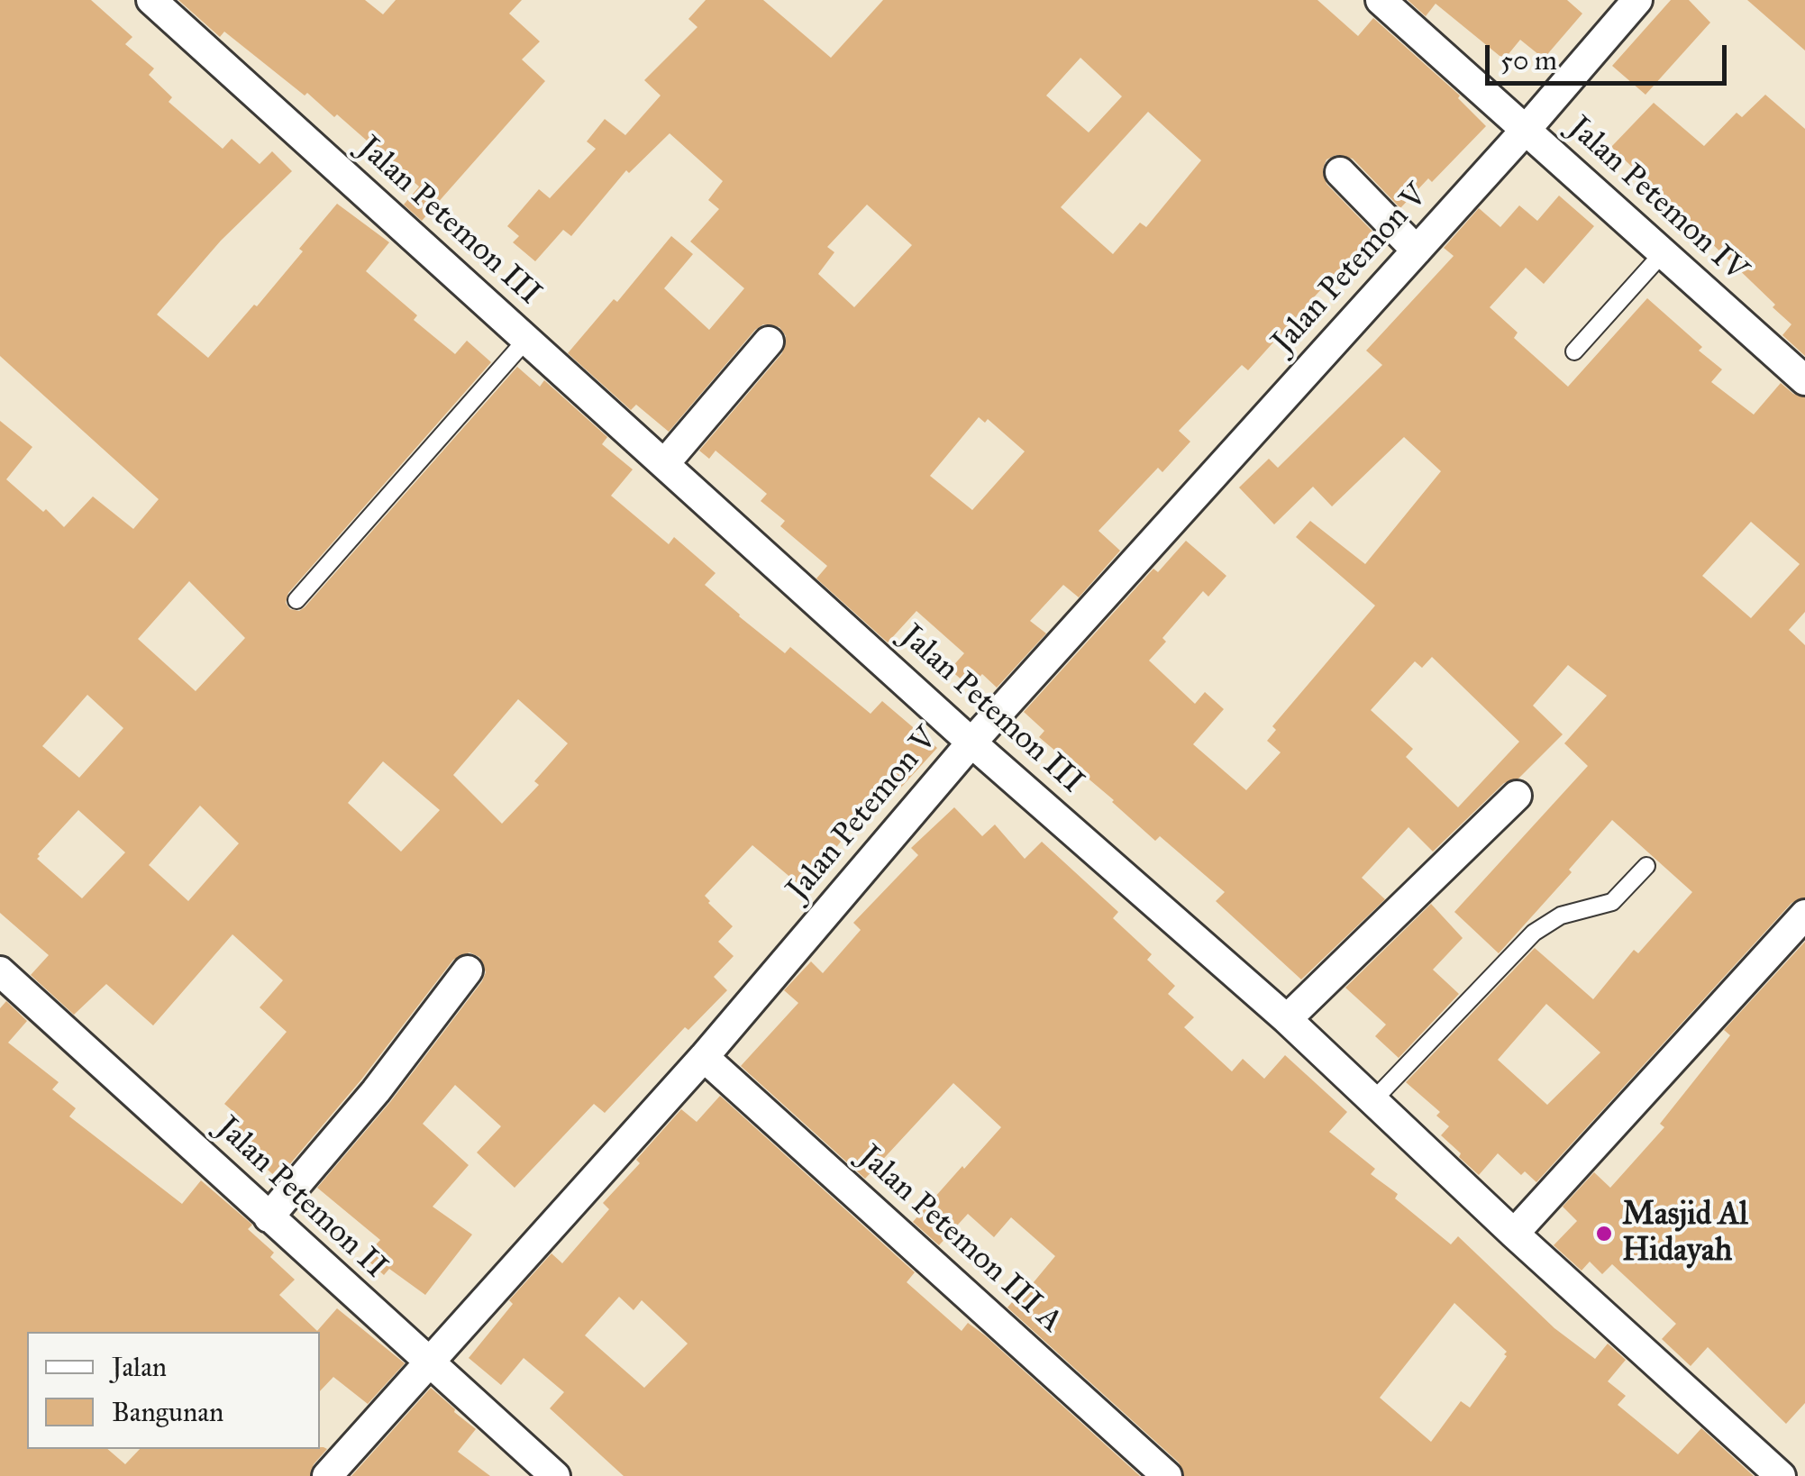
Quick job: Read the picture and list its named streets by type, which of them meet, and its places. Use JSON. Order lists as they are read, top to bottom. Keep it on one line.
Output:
{"streets":{"street":["Jalan Petemon IV","Jalan Petemon III","Jalan Petemon V","Jalan Petemon II","Jalan Petemon III A"]},"crossings":[["Jalan Petemon IV","Jalan Petemon V"],["Jalan Petemon III","Jalan Petemon V"],["Jalan Petemon V","Jalan Petemon II"],["Jalan Petemon V","Jalan Petemon III A"]],"places":["Masjid Al Hidayah"],"legend":["Jalan","Bangunan"],"scale_bar":"50 m"}
